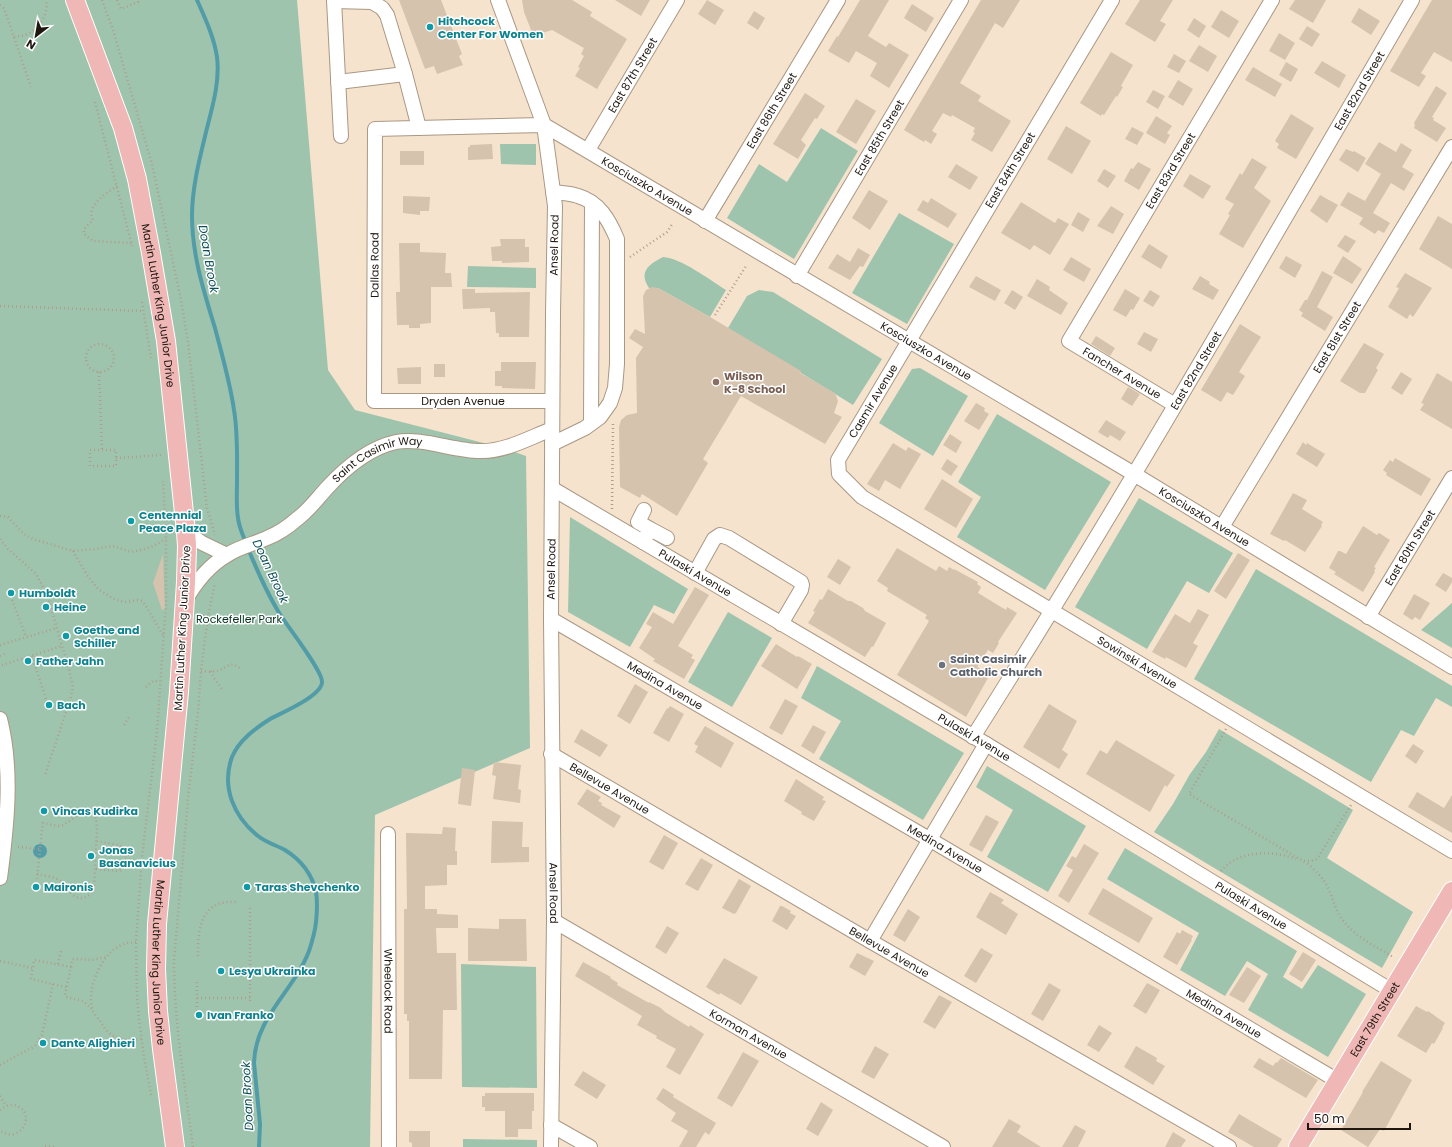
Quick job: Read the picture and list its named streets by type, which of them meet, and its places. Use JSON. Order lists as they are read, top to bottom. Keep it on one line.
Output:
{"streets":{"main road":["Martin Luther King Junior Drive","East 79th Street"],"street":["East 87th Street","East 82nd Street","East 86th Street","East 85th Street","East 84th Street","East 83rd Street","Kosciuszko Avenue","Ansel Road","Dallas Road","East 81st Street","Fancher Avenue","Dryden Avenue","Casmir Avenue","Saint Casimir Way","East 80th Street","Pulaski Avenue","Sowinski Avenue","Medina Avenue","Bellevue Avenue","Wheelock Road","Korman Avenue"]},"crossings":[["East 87th Street","Kosciuszko Avenue"],["East 82nd Street","Kosciuszko Avenue"],["East 82nd Street","Fancher Avenue"],["East 82nd Street","Pulaski Avenue"],["East 82nd Street","Sowinski Avenue"],["East 86th Street","Kosciuszko Avenue"],["East 85th Street","Kosciuszko Avenue"],["East 84th Street","Kosciuszko Avenue"],["East 84th Street","Casmir Avenue"],["East 83rd Street","Fancher Avenue"],["Kosciuszko Avenue","Ansel Road"],["Kosciuszko Avenue","East 81st Street"],["Kosciuszko Avenue","Casmir Avenue"],["Kosciuszko Avenue","East 80th Street"],["Ansel Road","Dryden Avenue"],["Ansel Road","Saint Casimir Way"],["Ansel Road","Pulaski Avenue"],["Ansel Road","Medina Avenue"],["Ansel Road","Bellevue Avenue"],["Ansel Road","Korman Avenue"],["Dallas Road","Dryden Avenue"],["Martin Luther King Junior Drive","Saint Casimir Way"],["Casmir Avenue","Sowinski Avenue"],["Pulaski Avenue","East 79th Street"],["Medina Avenue","East 79th Street"]],"water":["Doan Brook"],"parks":["Rockefeller Park"],"places":["Hitchcock Center For Women","Wilson K-8 School","Centennial Peace Plaza","Humboldt","Heine","Goethe and Schiller","Father Jahn","Saint Casimir Catholic Church","Bach","Vincas Kudirka","Jonas Basanavicius","Maironis","Taras Shevchenko","Lesya Ukrainka","Ivan Franko","Dante Alighieri"],"scale_bar":"50 m","north":"bottom left"}
